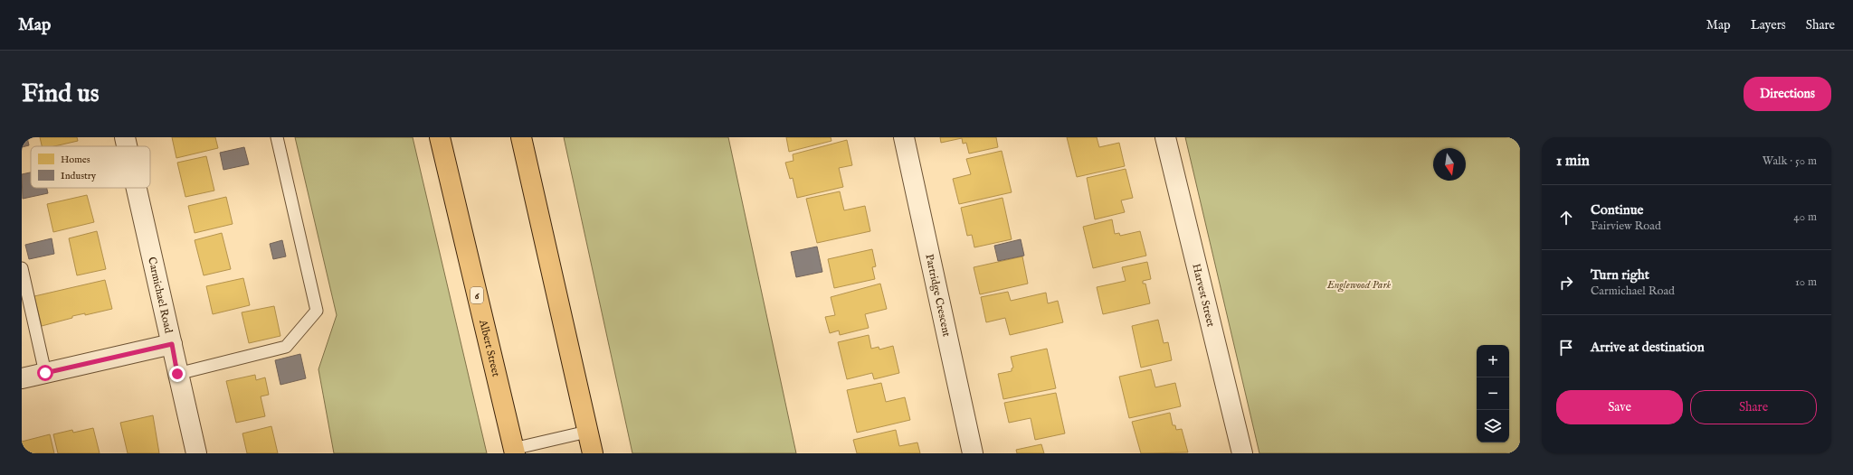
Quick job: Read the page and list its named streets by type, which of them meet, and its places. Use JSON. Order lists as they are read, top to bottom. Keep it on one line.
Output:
{"streets":{"highway":["6","Albert Street"],"street":["Carmichael Road","Partridge Crescent","Harvest Street"]},"parks":["Englewood Park"],"legend":["Homes","Industry"],"north":"bottom","page":{"header":"Map","nav":["Map","Layers","Share"],"buttons":["Directions",["Save","Share"]],"title":"Find us","heading":["1 min","Walk · 50 m"],"list":[["Continue","Fairview Road","40 m"],["Turn right","Carmichael Road","10 m"],"Arrive at destination"],"map_buttons":["+","−"]}}
